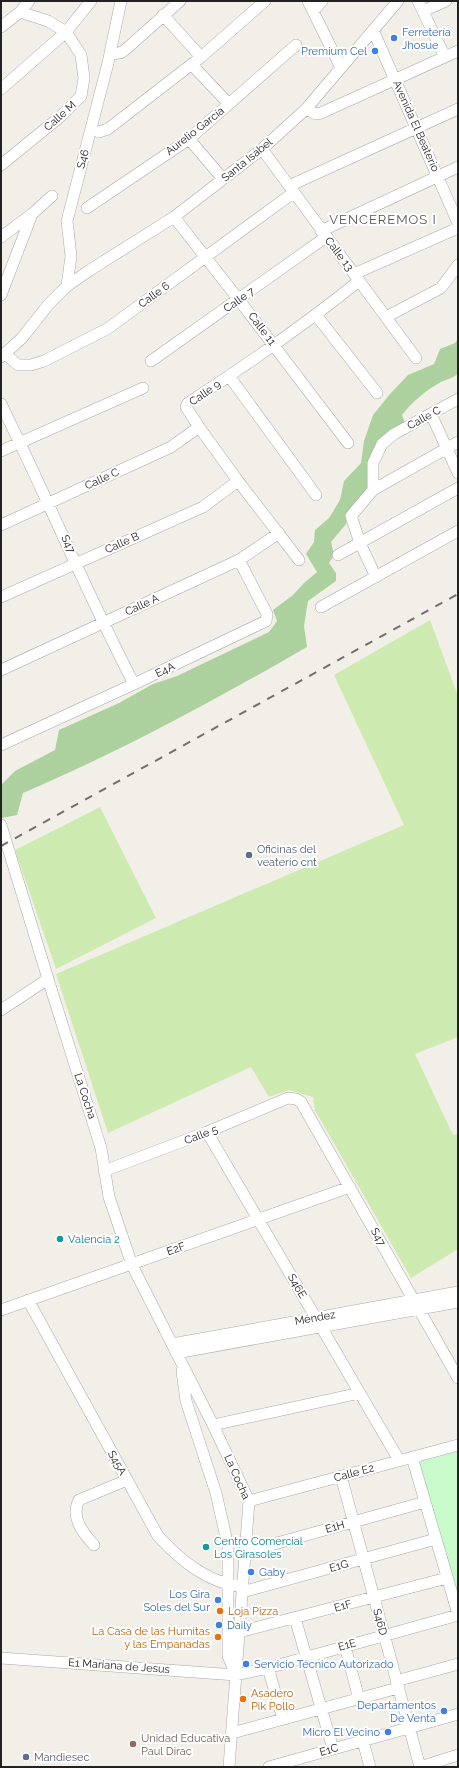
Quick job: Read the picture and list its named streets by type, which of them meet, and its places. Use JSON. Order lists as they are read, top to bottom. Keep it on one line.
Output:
{"streets":{"street":["Calle M","Avenida El Beaterio","Aurelio García","S46","Santa Isabel","Calle 13","Calle 6","Calle 7","Calle 11","Calle 9","Calle C","Calle B","S47","Calle A","E4A","La Cocha","Calle 5","E2F","S46E","Méndez","S45A","Calle E2","E1H","E1G","E1F","S46D","E1E","E1 Mariana de Jesus","E1C"]},"crossings":[["Avenida El Beaterio","Santa Isabel"],["Avenida El Beaterio","Calle 6"],["Avenida El Beaterio","Calle 7"],["S46","Santa Isabel"],["Santa Isabel","Calle 13"],["Santa Isabel","Calle 6"],["Santa Isabel","Calle 11"],["Calle 13","Calle 6"],["Calle 13","Calle 7"],["Calle 13","Calle 9"],["Calle 6","Calle 11"],["Calle 7","Calle 11"],["Calle 11","Calle 9"],["Calle 9","Calle C"],["Calle 9","Calle B"],["Calle 9","Calle A"],["Calle C","S47"],["Calle B","S47"],["S47","Calle A"],["S47","E4A"],["S47","Calle 5"],["S47","E2F"],["S47","Méndez"],["Calle A","E4A"],["La Cocha","Calle 5"],["La Cocha","E2F"],["La Cocha","Méndez"],["La Cocha","S45A"],["La Cocha","Calle E2"],["La Cocha","E1H"],["La Cocha","E1G"],["La Cocha","E1F"],["La Cocha","E1E"],["La Cocha","E1 Mariana de Jesus"],["Calle 5","S46E"],["E2F","S46E"],["E2F","S45A"],["S46E","Méndez"],["S46E","Calle E2"],["S45A","E1G"],["Calle E2","S46D"],["E1H","S46D"],["E1G","S46D"],["E1F","S46D"],["S46D","E1E"],["S46D","E1C"],["E1E","E1 Mariana de Jesus"]],"districts":["VENCEREMOS I"],"places":["Ferretería Jhosue","Premium Cel","Oficinas del veaterio cnt","Valencia 2","Centro Comercial Los Girasoles","Gaby","Los Gira Soles del Sur","Loja Pizza","Daily","La Casa de las Humitas y las Empanadas","Servicio Técnico Autorizado","Asadero Pik Pollo","Departamentos De Venta","Micro El Vecino","Unidad Educativa Paul Dirac","Mandiesec"]}
